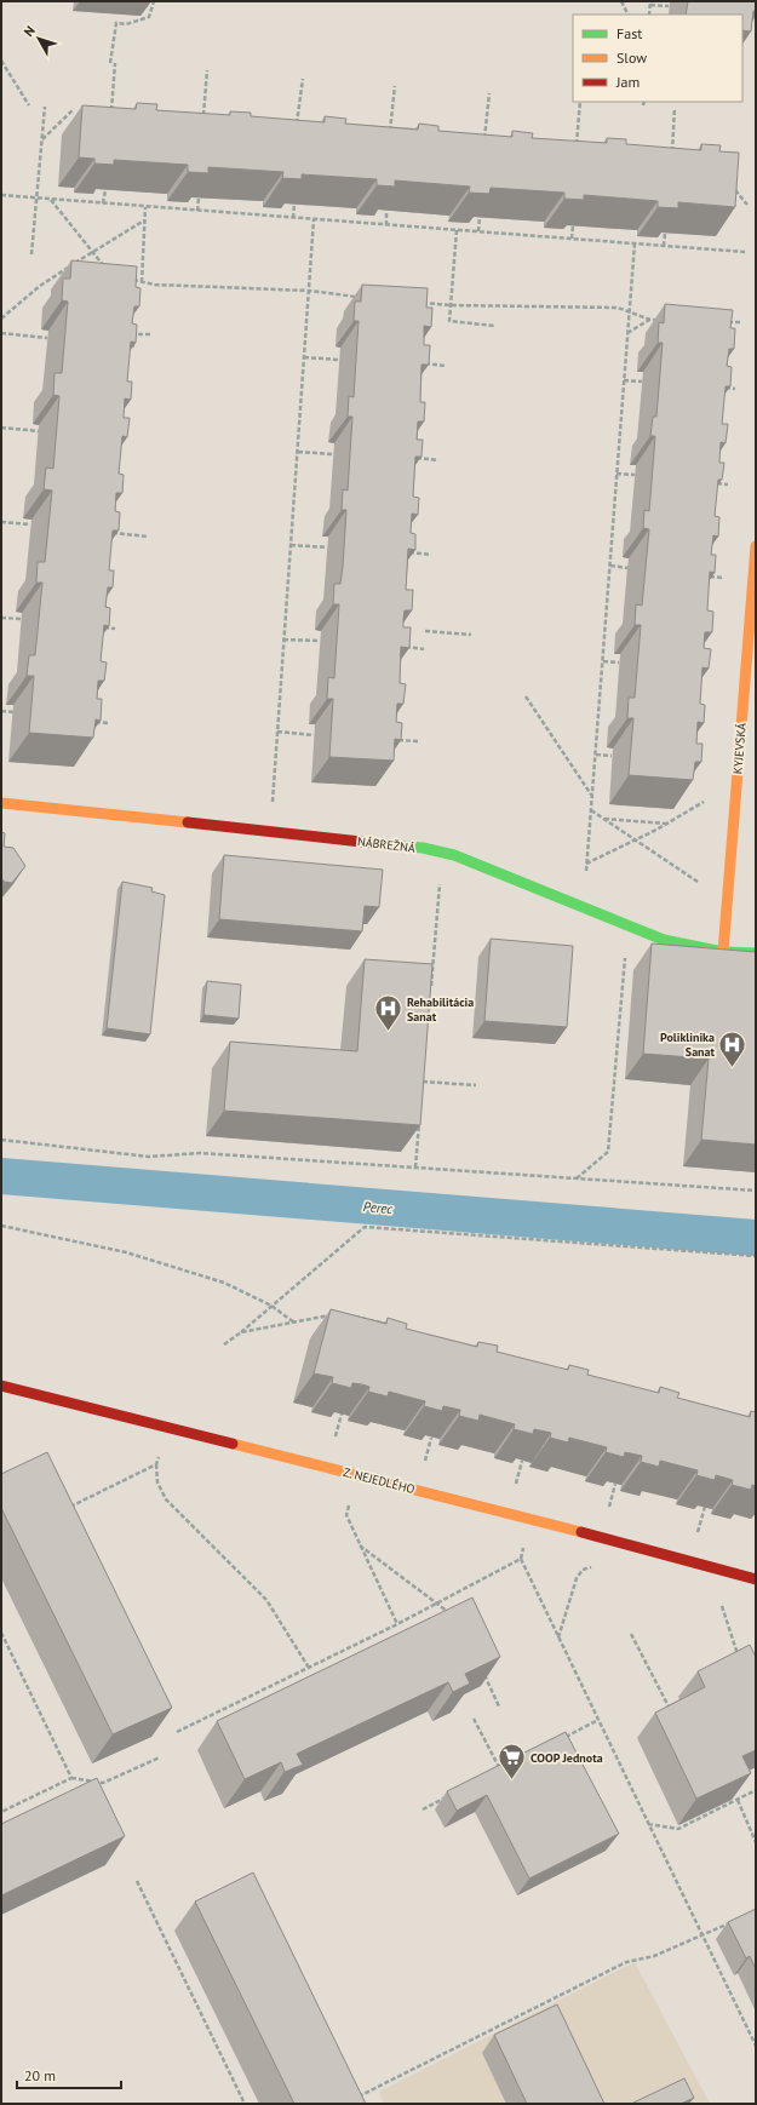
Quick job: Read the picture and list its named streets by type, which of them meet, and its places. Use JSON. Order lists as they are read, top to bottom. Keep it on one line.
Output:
{"streets":{"street":["KYJEVSKÁ","NÁBREŽNÁ","Z. NEJEDLÉHO"]},"crossings":[["KYJEVSKÁ","NÁBREŽNÁ"]],"water":["Perec"],"places":{"hospital":["Rehabilitácia Sanat","Poliklinika Sanat"],"supermarket":["COOP Jednota"]},"legend":["Fast","Slow","Jam"],"scale_bar":"20 m","north":"top left"}
